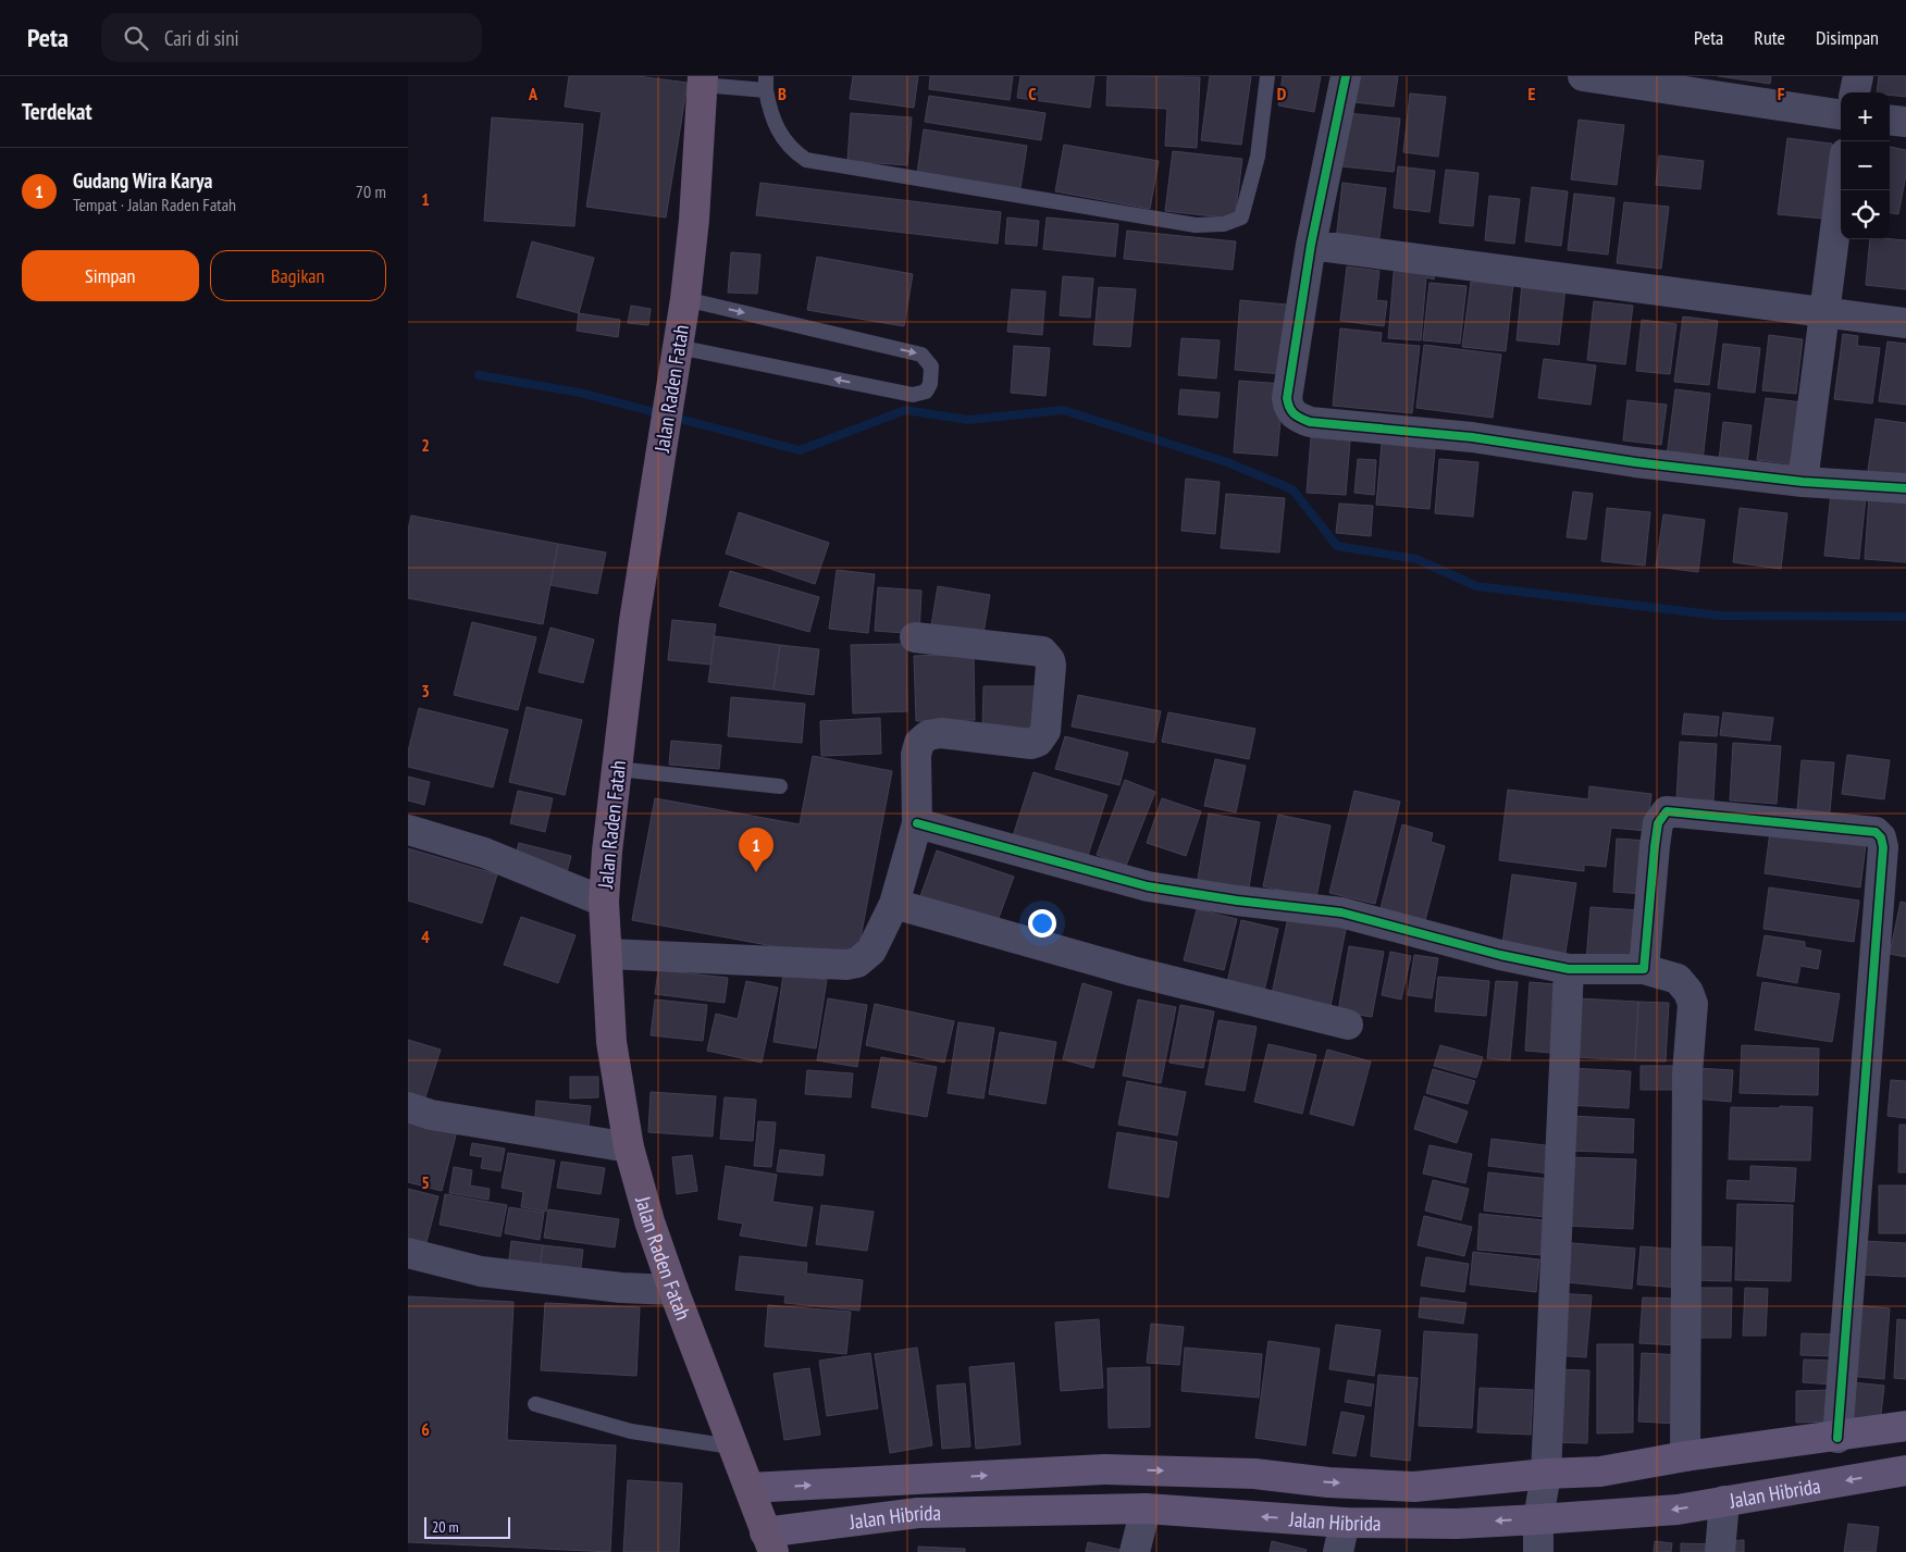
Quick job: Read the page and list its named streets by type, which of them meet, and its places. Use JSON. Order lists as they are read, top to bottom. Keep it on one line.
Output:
{"streets":{"highway":["Jalan Raden Fatah"],"main road":["Jalan Hibrida"]},"crossings":[["Jalan Raden Fatah","Jalan Hibrida"]],"scale_bar":"20 m","page":{"header":"Peta","search":"Cari di sini","nav":["Peta","Rute","Disimpan"],"heading":"Terdekat","map_buttons":["+","−"],"list":[{"mark":"1","name":"Gudang Wira Karya","note":"Tempat · Jalan Raden Fatah","value":"70 m"}],"buttons":["Simpan","Bagikan"],"pins":"1","scale":"20 m"},"grid":{"columns":["A","B","C","D","E","F"],"rows":["1","2","3","4","5","6"]}}
